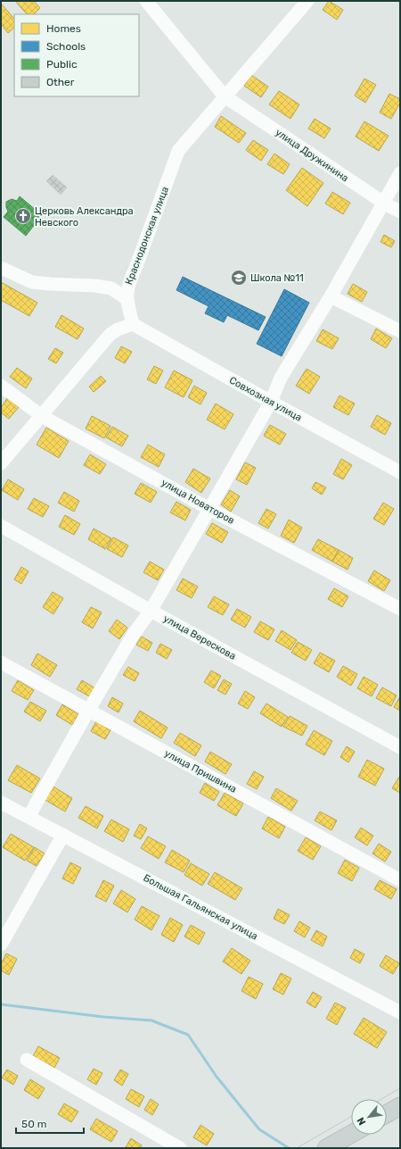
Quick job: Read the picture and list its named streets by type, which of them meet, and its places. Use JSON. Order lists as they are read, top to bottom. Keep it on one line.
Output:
{"streets":{"street":["улица Дружинина","Краснодонская улица","Совхозная улица","улица Новаторов","улица Верескова","улица Пришвина","Большая Гальянская улица"]},"crossings":[["улица Дружинина","Краснодонская улица"],["Краснодонская улица","Совхозная улица"]],"places":{"church":["Церковь Александра Невского"],"school or university":["Школа №11"]},"legend":["Homes","Schools","Public","Other"],"scale_bar":"50 m","north":"bottom left"}
